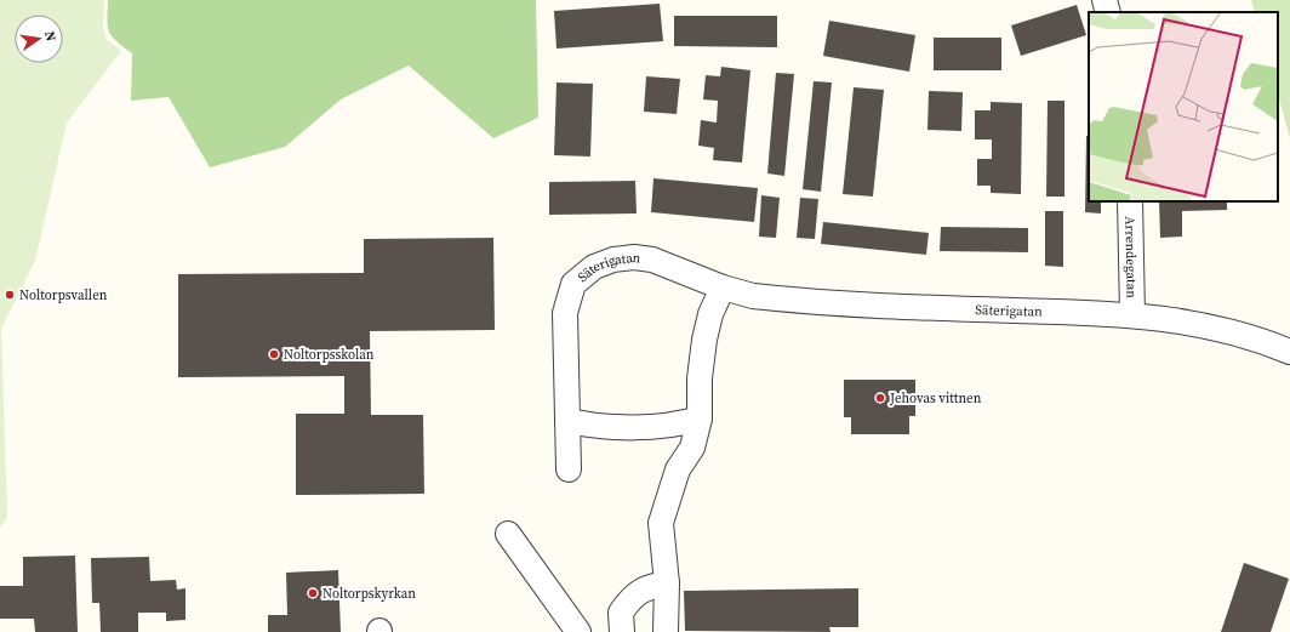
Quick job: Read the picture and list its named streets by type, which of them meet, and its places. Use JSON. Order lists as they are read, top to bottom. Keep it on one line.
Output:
{"streets":{"street":["Arrendegatan","Säterigatan"]},"crossings":[["Arrendegatan","Säterigatan"]],"places":["Noltorpsvallen","Noltorpsskolan","Jehovas vittnen","Noltorpskyrkan"],"north":"right"}
